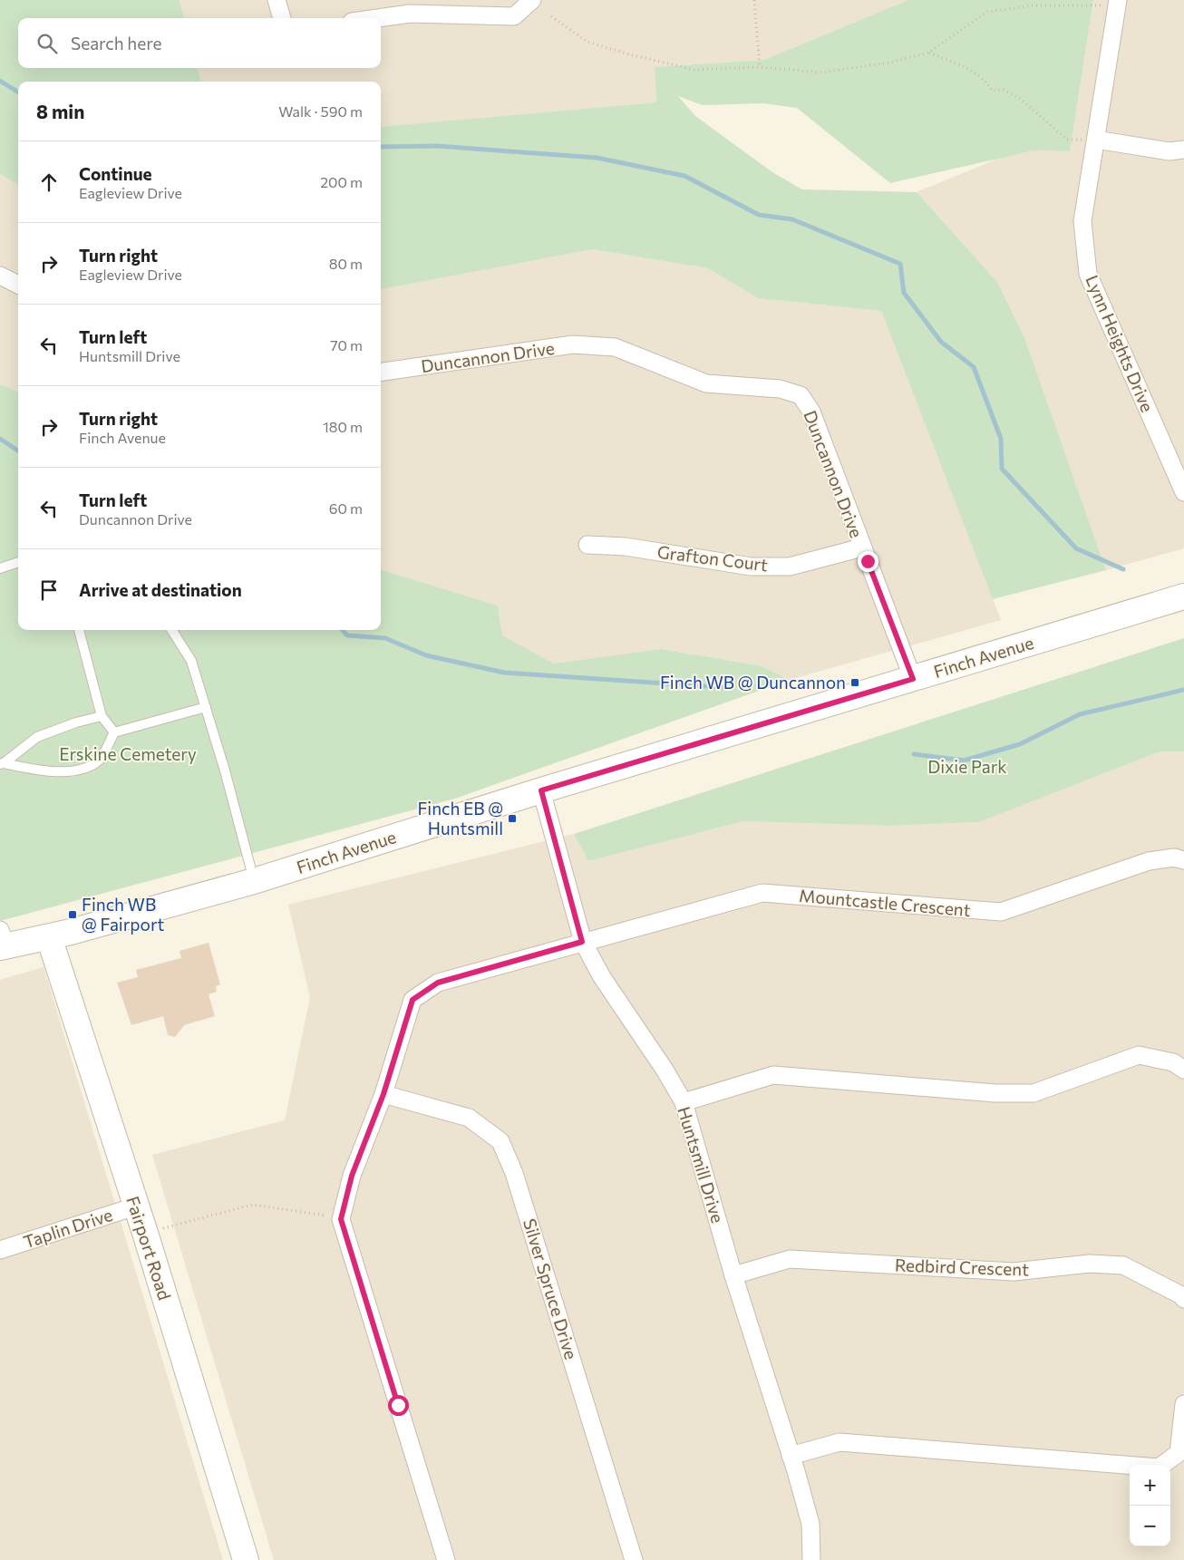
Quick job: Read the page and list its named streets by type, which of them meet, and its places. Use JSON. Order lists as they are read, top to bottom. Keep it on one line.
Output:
{"streets":{"main road":["Finch Avenue","Fairport Road"],"street":["Lynn Heights Drive","Duncannon Drive","Grafton Court","Mountcastle Crescent","Huntsmill Drive","Taplin Drive","Redbird Crescent","Silver Spruce Drive"]},"crossings":[["Duncannon Drive","Grafton Court"],["Duncannon Drive","Finch Avenue"],["Finch Avenue","Huntsmill Drive"],["Finch Avenue","Fairport Road"],["Mountcastle Crescent","Huntsmill Drive"],["Mountcastle Crescent","Silver Spruce Drive"],["Huntsmill Drive","Redbird Crescent"],["Taplin Drive","Fairport Road"]],"parks":["Erskine Cemetery","Dixie Park"],"places":{"transit":["Finch WB @ Duncannon","Finch EB @ Huntsmill","Finch WB @ Fairport"]},"page":{"search":"Search here","heading":["8 min","Walk · 590 m"],"list":[["Continue","Eagleview Drive","200 m"],["Turn right","Eagleview Drive","80 m"],["Turn left","Huntsmill Drive","70 m"],["Turn right","Finch Avenue","180 m"],["Turn left","Duncannon Drive","60 m"],"Arrive at destination"],"map_buttons":["+","−"]}}
